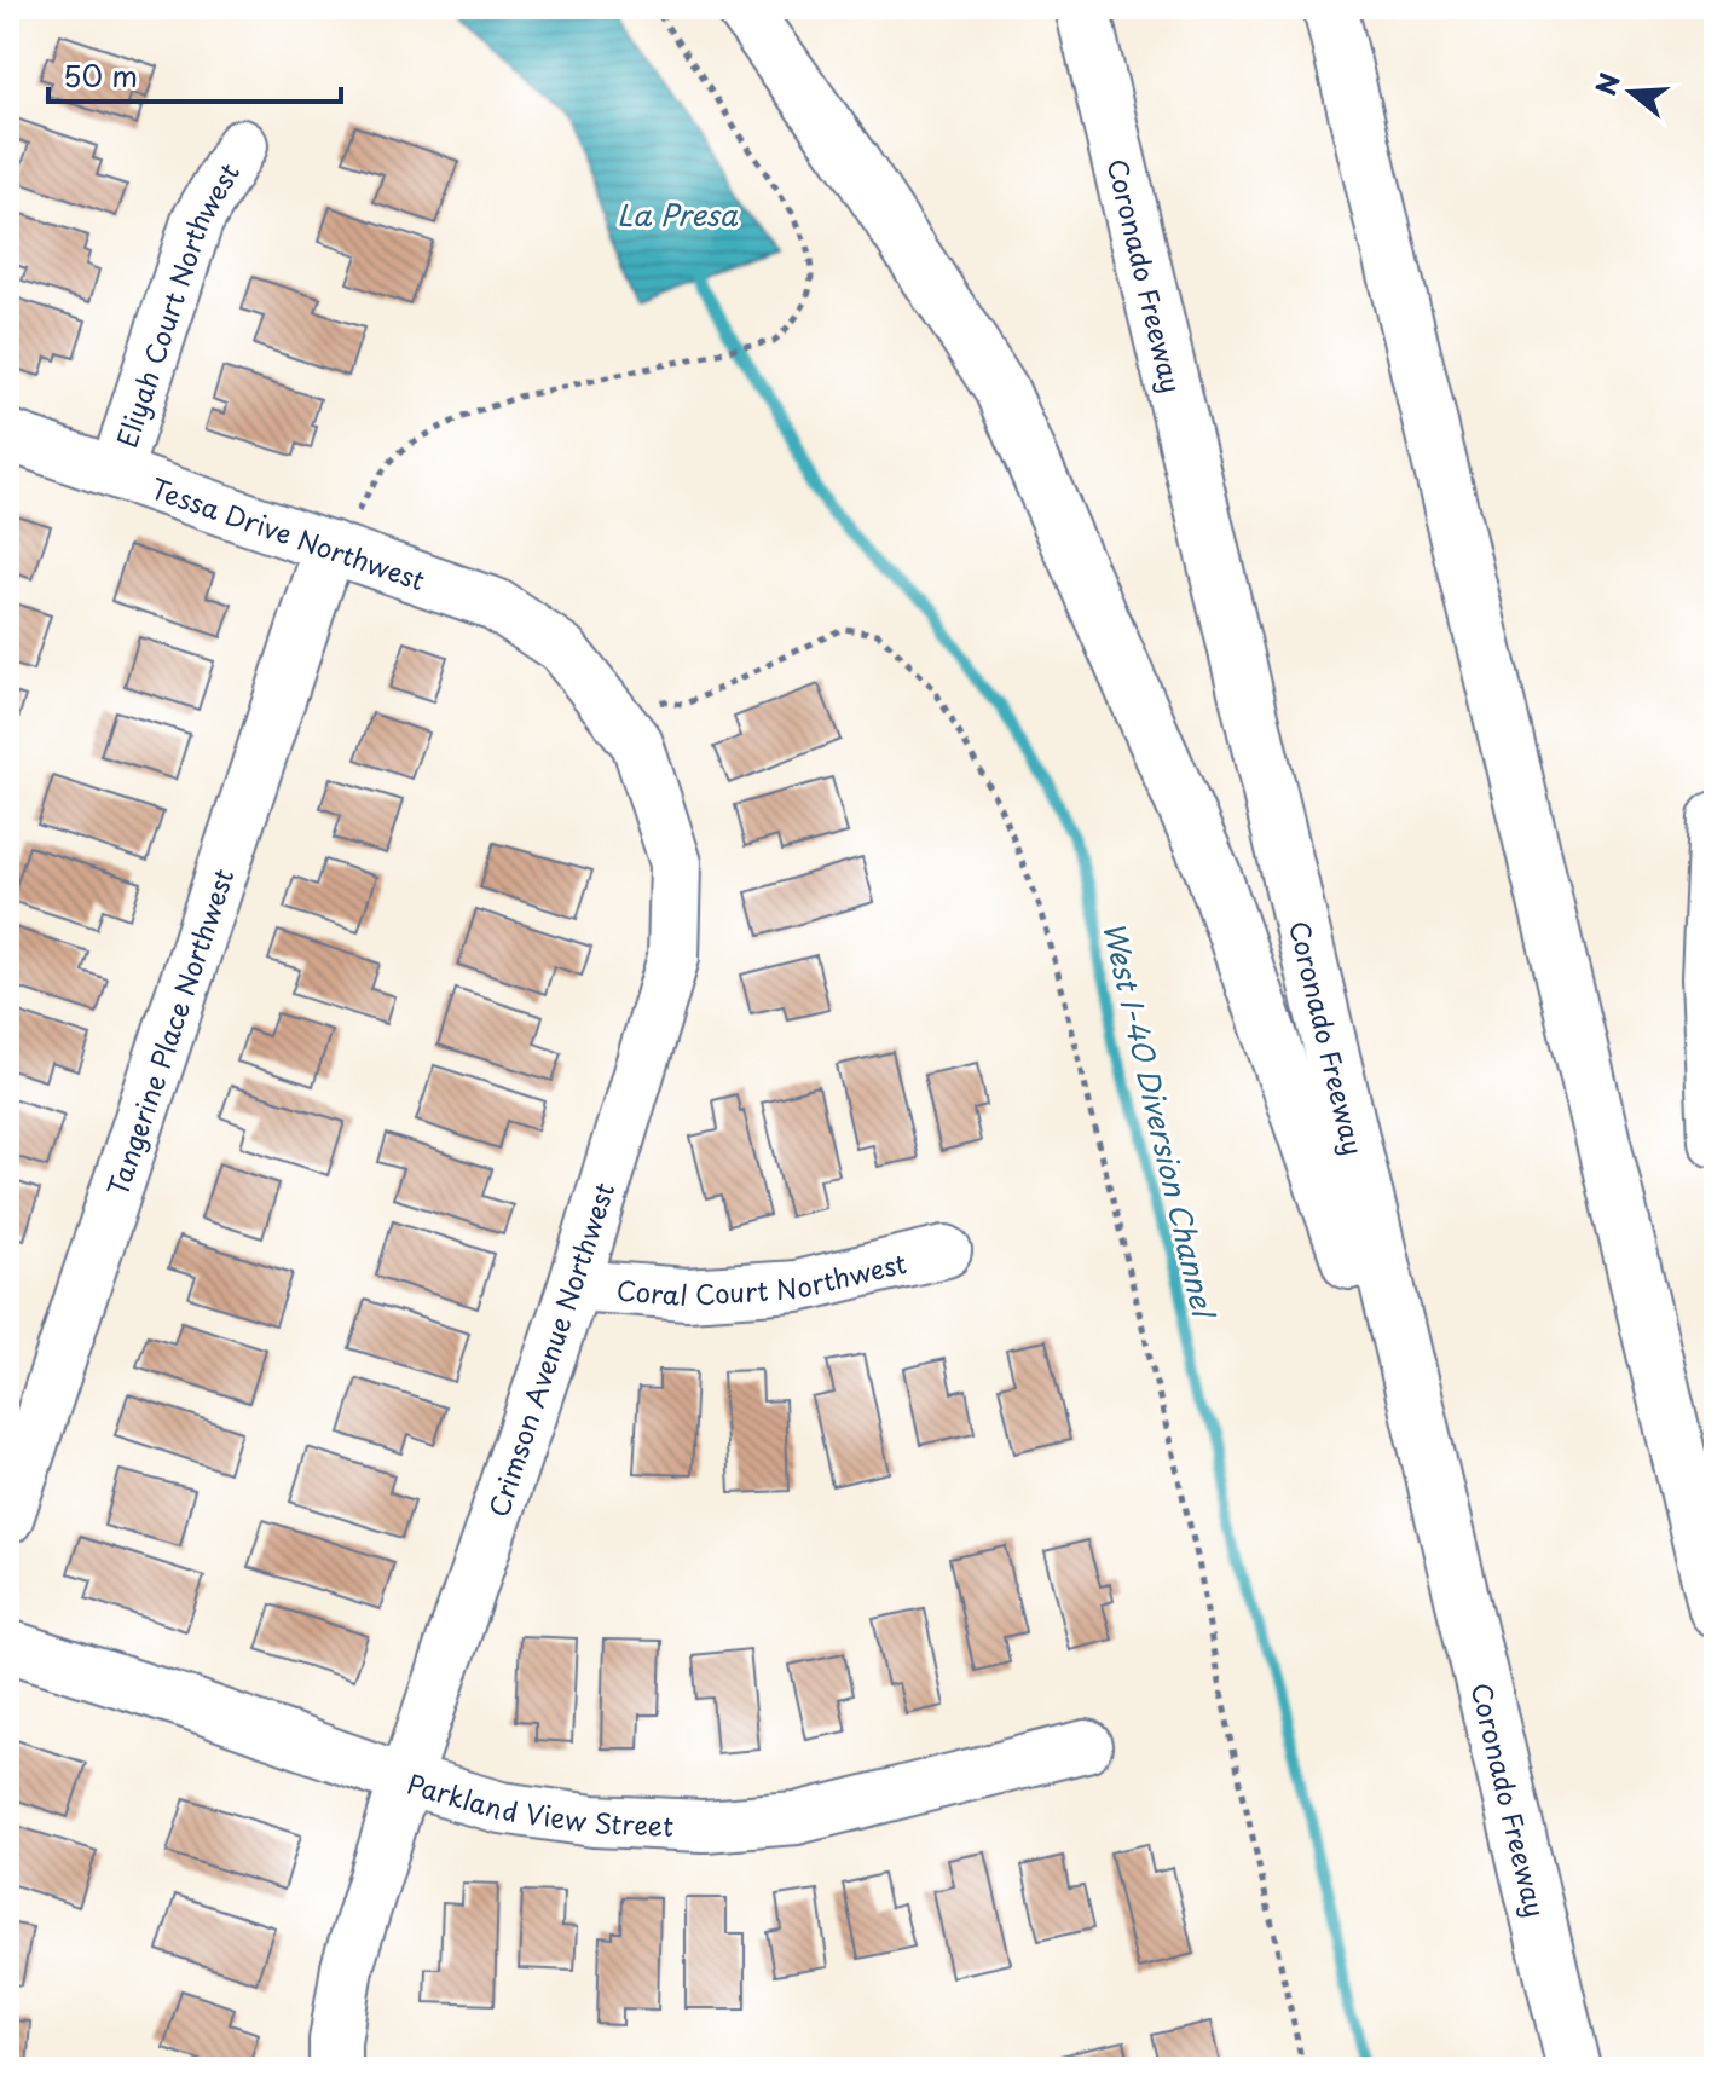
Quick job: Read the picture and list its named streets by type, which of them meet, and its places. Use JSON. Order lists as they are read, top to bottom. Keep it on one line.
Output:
{"streets":{"highway":["Coronado Freeway"],"street":["Eliyah Court Northwest","Tessa Drive Northwest","Tangerine Place Northwest","Coral Court Northwest","Crimson Avenue Northwest","Parkland View Street"]},"crossings":[["Eliyah Court Northwest","Tessa Drive Northwest"],["Tessa Drive Northwest","Tangerine Place Northwest"],["Tessa Drive Northwest","Crimson Avenue Northwest"],["Coral Court Northwest","Crimson Avenue Northwest"],["Crimson Avenue Northwest","Parkland View Street"]],"water":["La Presa","West I-40 Diversion Channel"],"scale_bar":"50 m","north":"left"}
